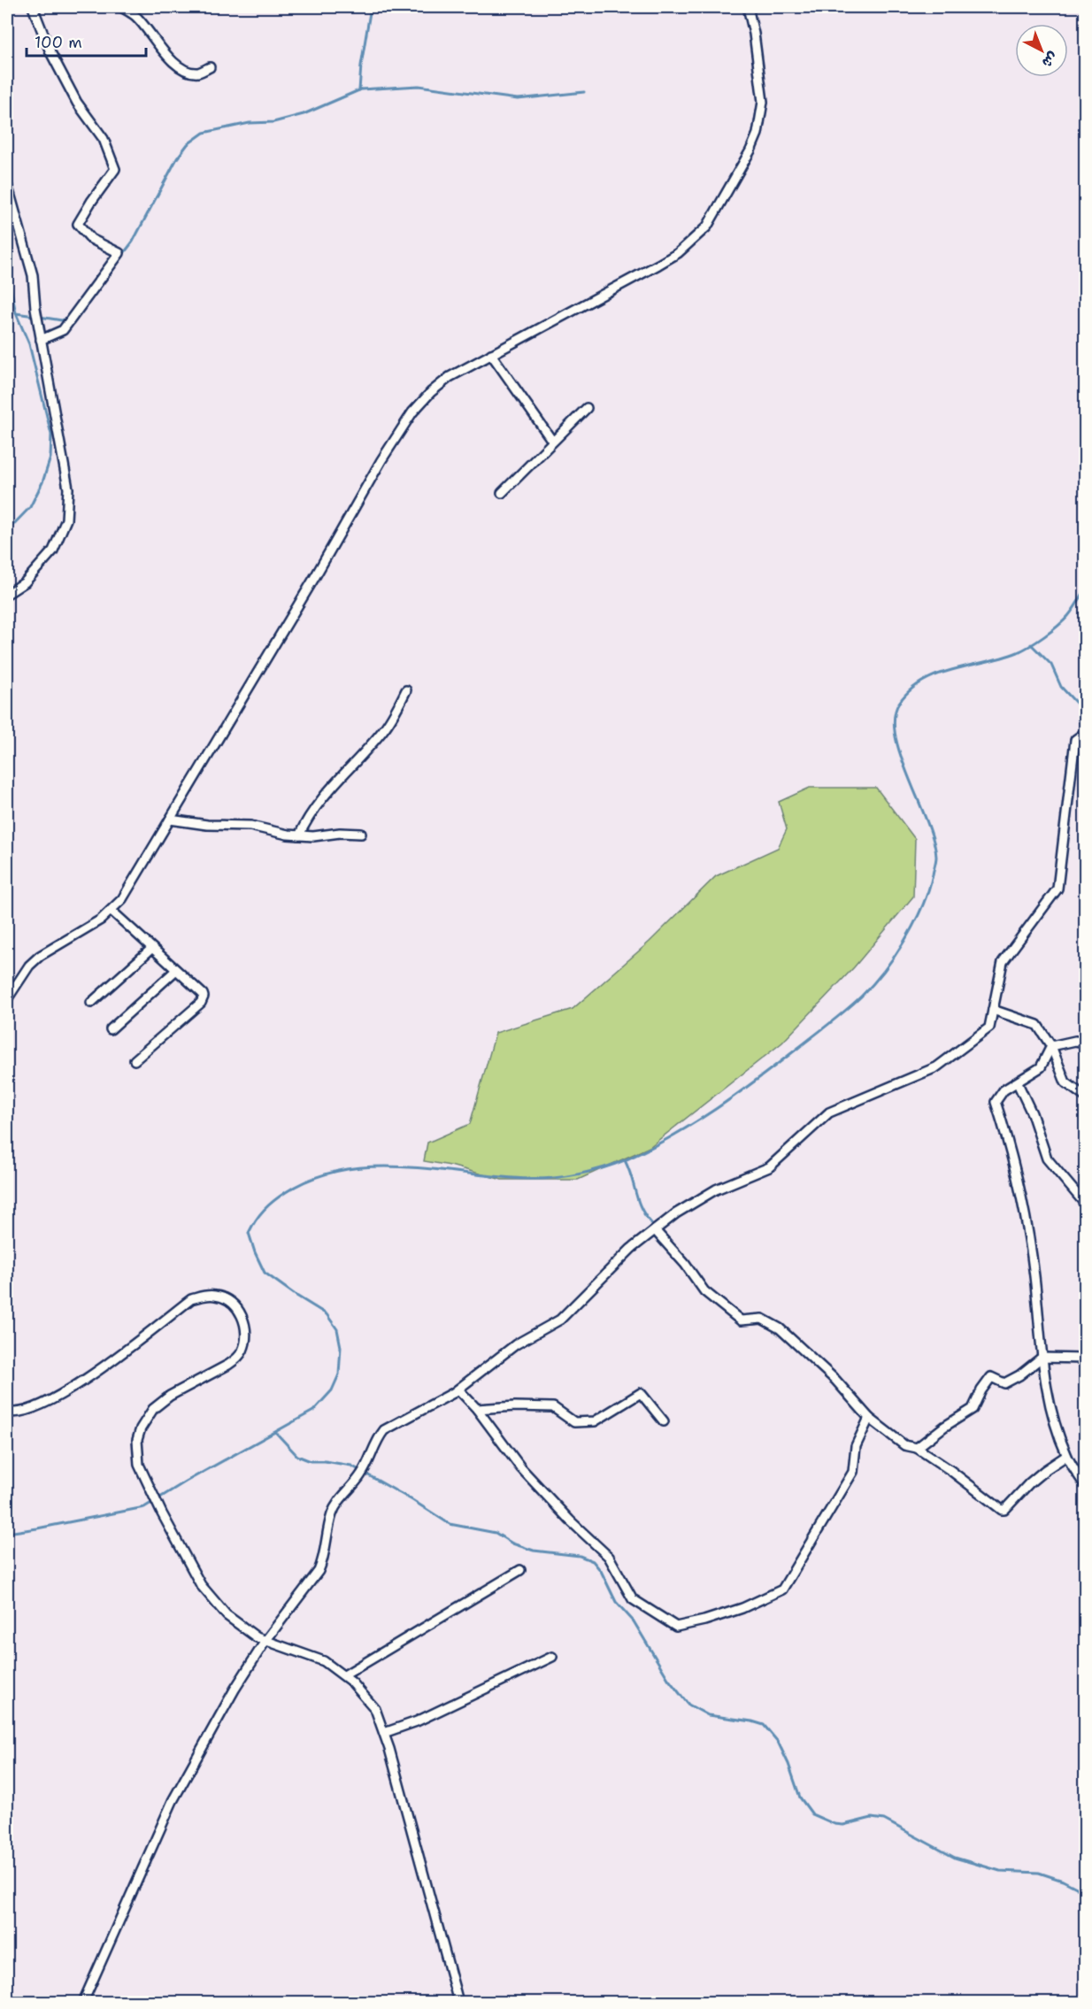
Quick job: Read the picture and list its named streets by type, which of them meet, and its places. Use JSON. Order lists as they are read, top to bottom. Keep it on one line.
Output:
{"scale_bar":"100 m","north":"bottom right"}
